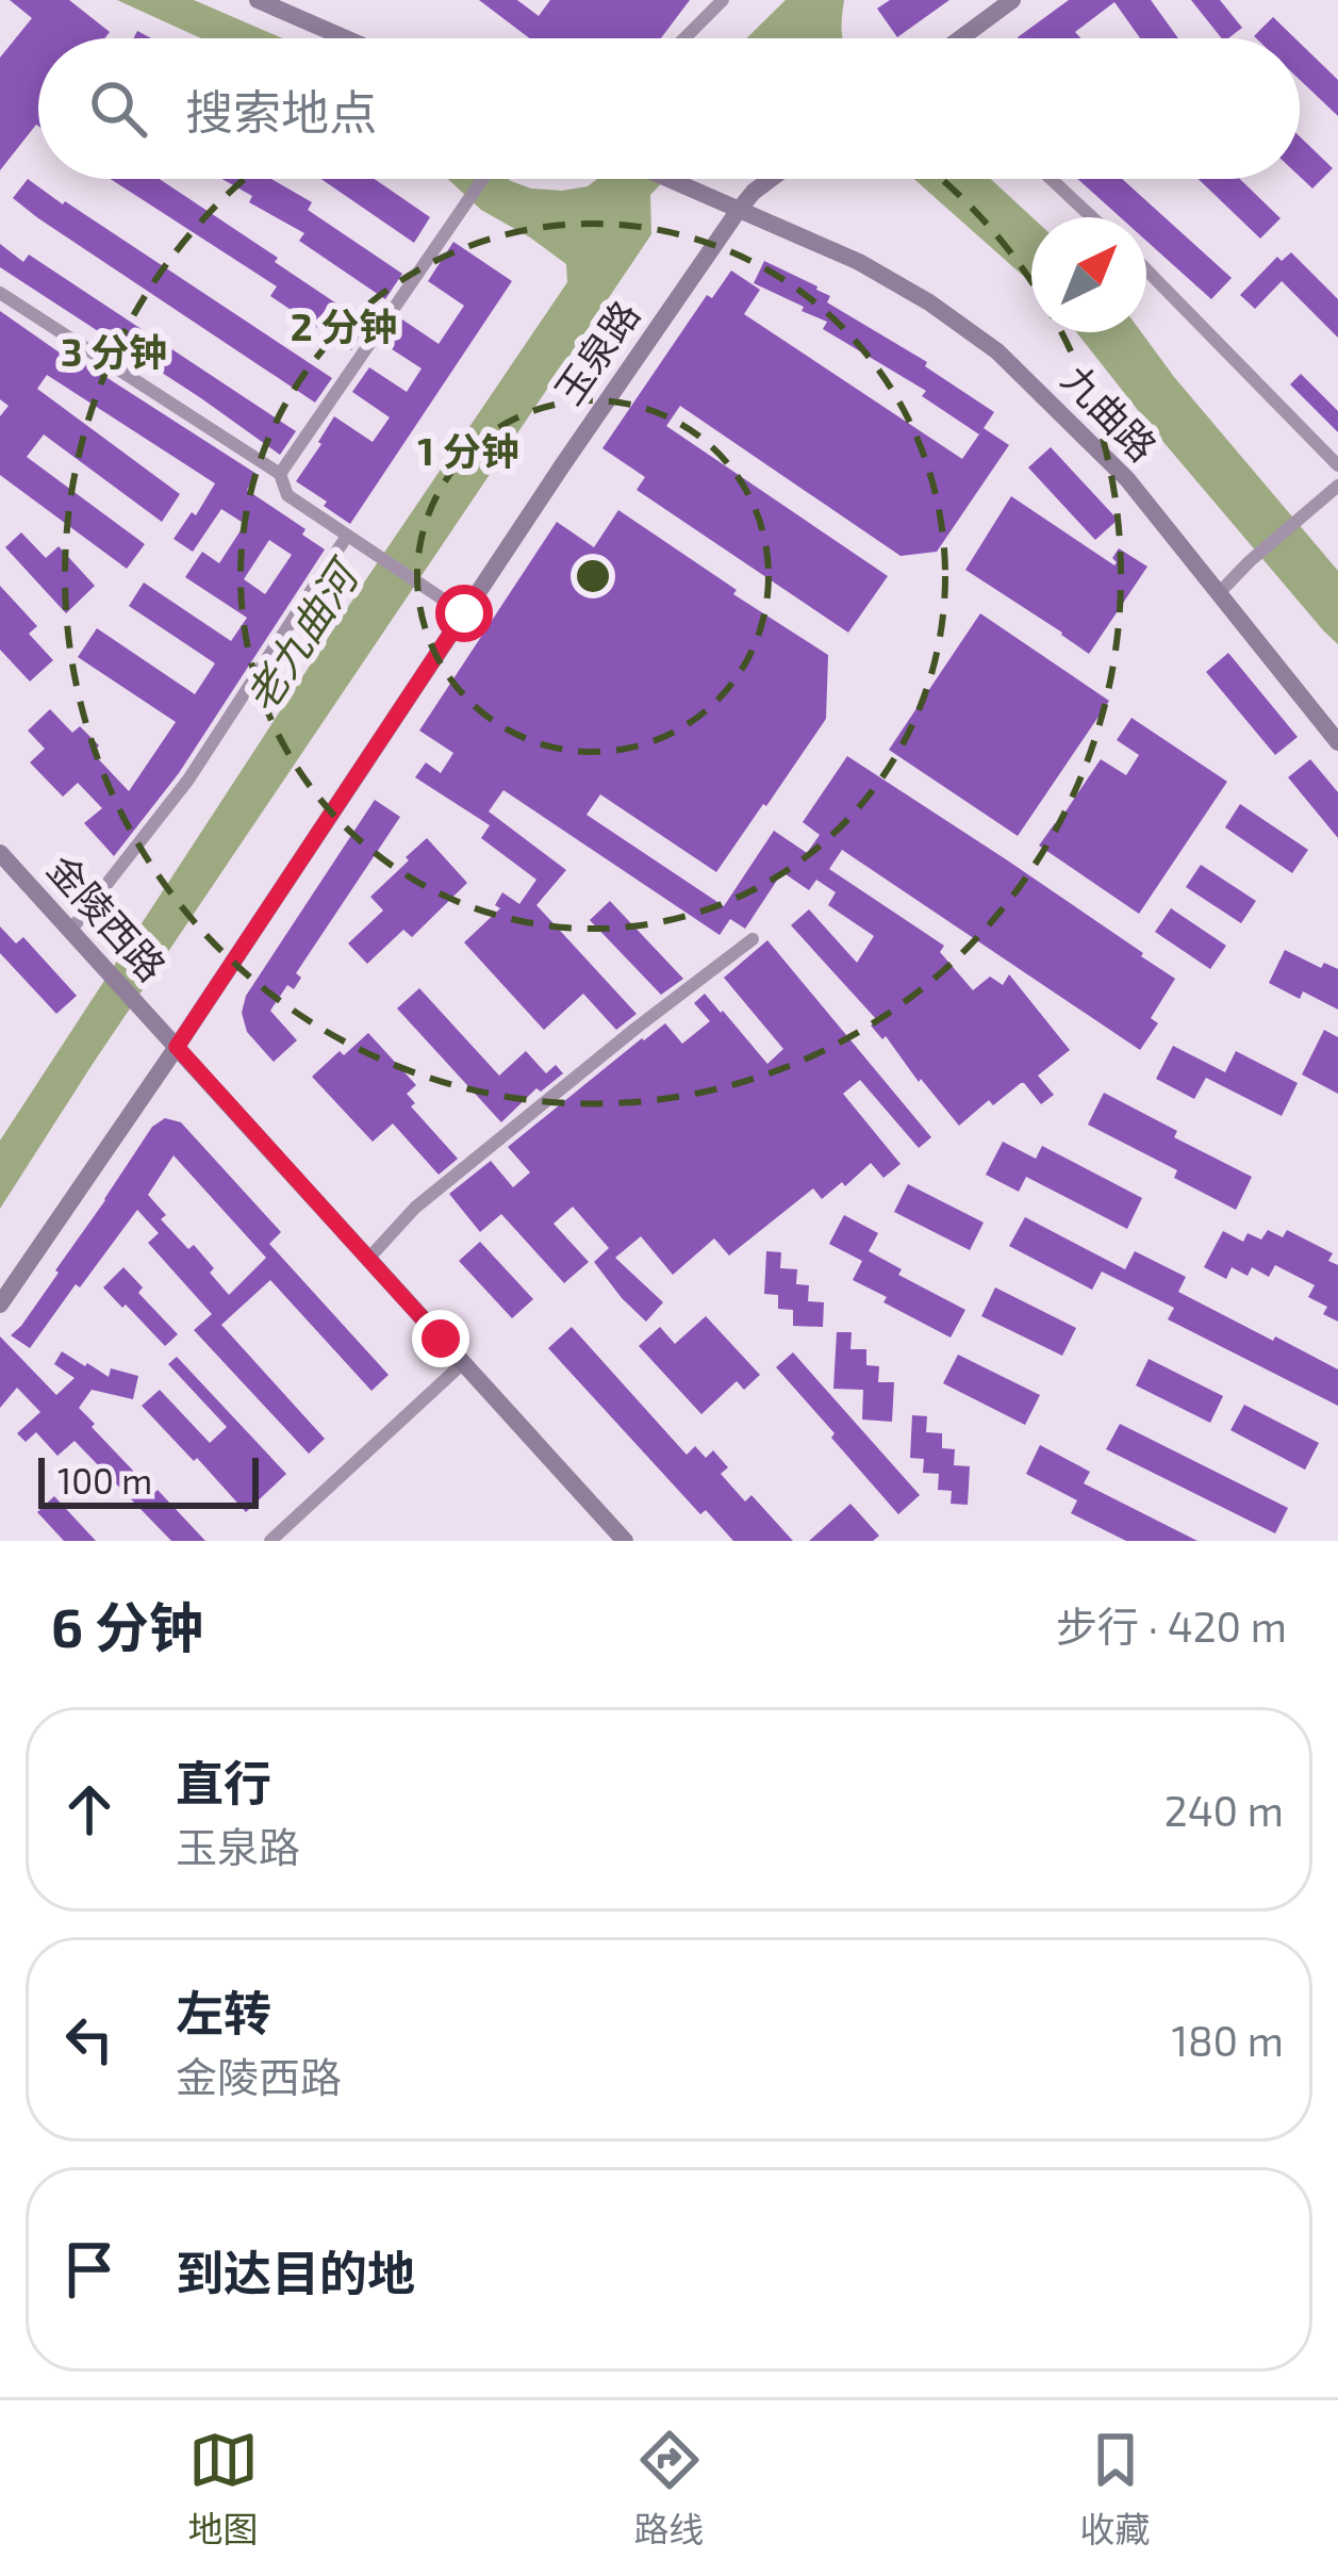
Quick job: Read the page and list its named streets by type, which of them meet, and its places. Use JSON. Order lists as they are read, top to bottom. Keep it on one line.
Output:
{"streets":{"street":["玉泉路","九曲路","金陵西路"]},"crossings":[["玉泉路","九曲路"],["玉泉路","金陵西路"]],"water":["老九曲河"],"scale_bar":"100 m","north":"top right","page":{"search":"搜索地点","scale":"100 m","heading":["6 分钟","步行 · 420 m"],"list":[["直行","玉泉路","240 m"],["左转","金陵西路","180 m"],"到达目的地"],"nav":["地图","路线","收藏"]},"rings":["2 分钟","3 分钟","1 分钟"]}
